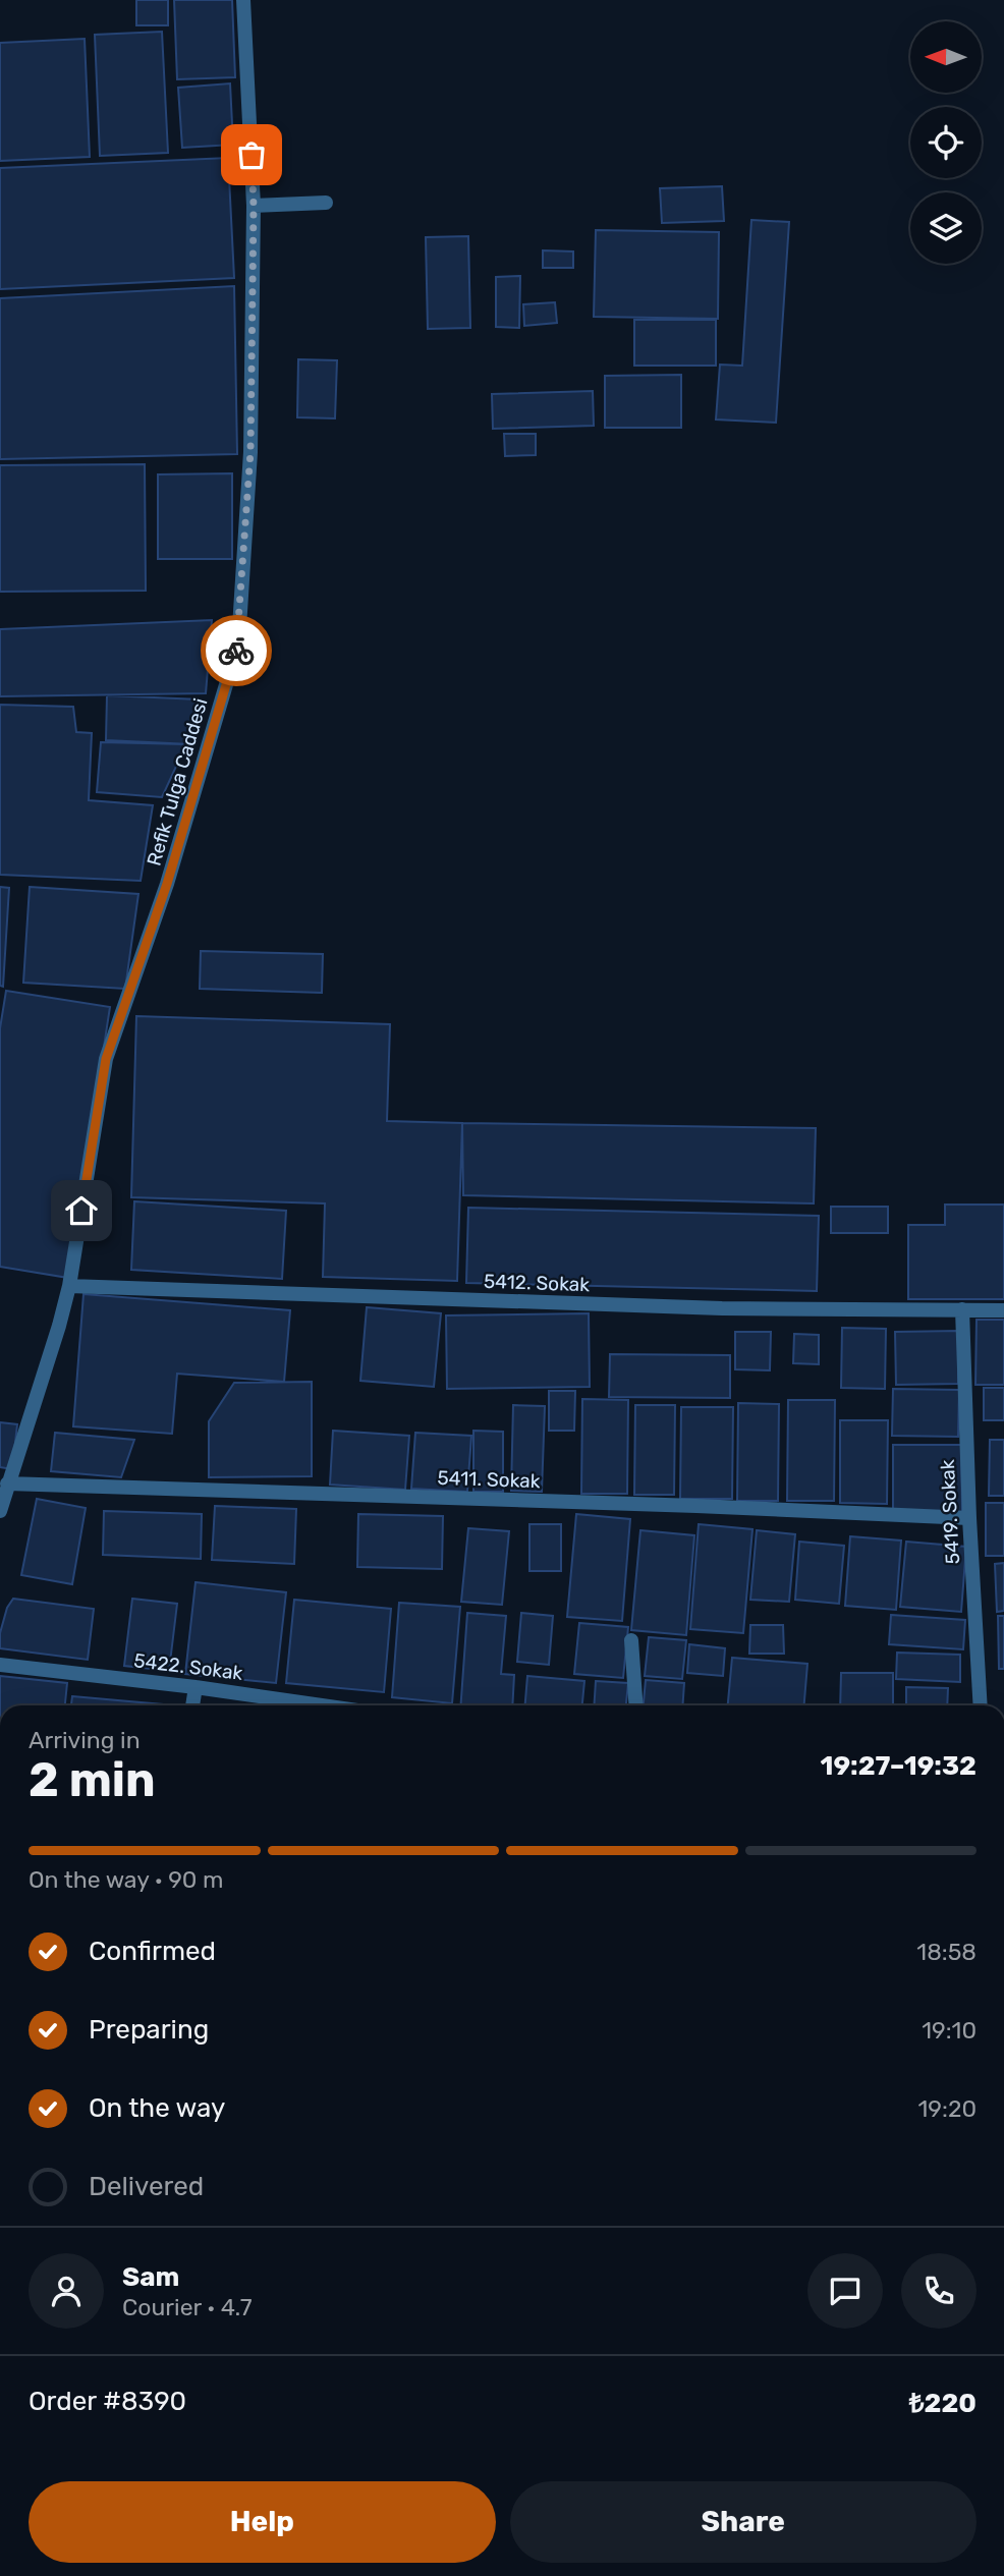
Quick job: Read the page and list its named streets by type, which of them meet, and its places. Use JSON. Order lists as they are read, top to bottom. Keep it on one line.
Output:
{"streets":{"street":["Refik Tulga Caddesi","5412. Sokak","5411. Sokak","5419. Sokak","5422. Sokak"]},"crossings":[["Refik Tulga Caddesi","5412. Sokak"],["Refik Tulga Caddesi","5411. Sokak"],["5412. Sokak","5419. Sokak"],["5411. Sokak","5419. Sokak"]],"north":"left","page":{"heading":["2 min","Arriving in","19:27–19:32"],"panel":["Sam","Courier · 4.7","Order #8390","₺220"],"bar":"On the way · 90 m","list":[["Confirmed","18:58"],["Preparing","19:10"],["On the way","19:20"],"Delivered"],"buttons":["Help","Share"]}}
